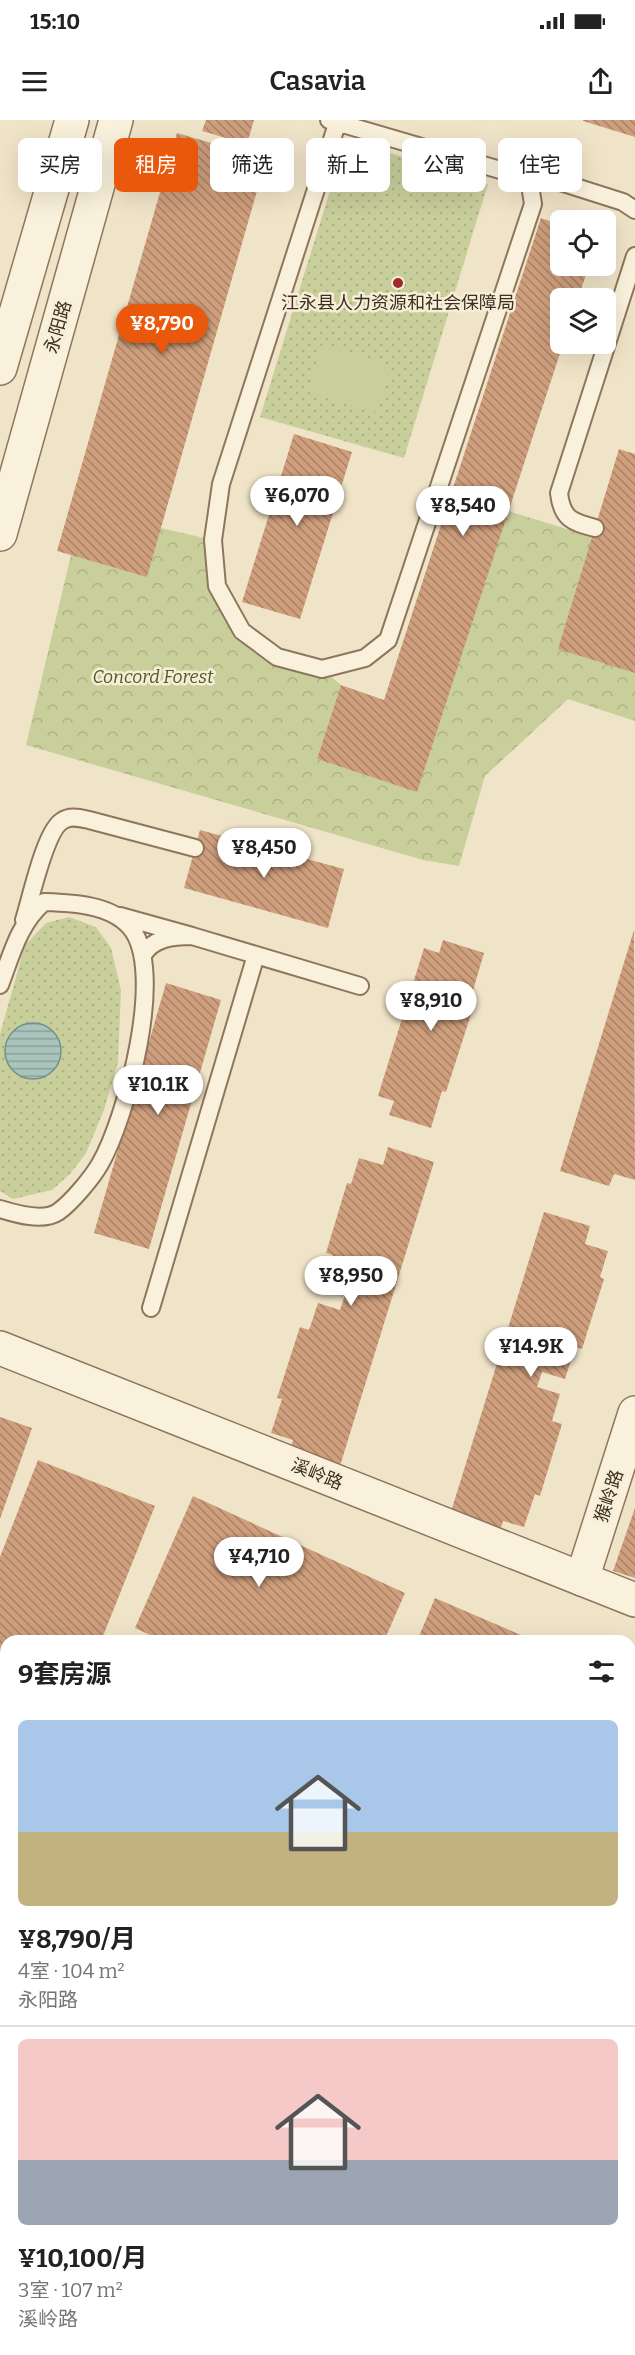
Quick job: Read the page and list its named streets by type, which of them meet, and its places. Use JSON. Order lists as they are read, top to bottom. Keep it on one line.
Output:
{"streets":{"street":["永阳路","溪岭路","猴岭路"]},"crossings":[["溪岭路","猴岭路"]],"parks":["Concord Forest"],"places":["江永县人力资源和社会保障局"],"page":{"status":"15:10","header":"Casavia","chip":["买房","租房","筛选","新上","公寓","住宅"],"price":["¥8,790","¥6,070","¥8,540","¥8,450","¥8,910","¥10.1K","¥8,950","¥14.9K","¥4,710"],"heading":"9套房源","list":[{"name":"¥8,790/月","note":"4室 · 104 m² · 永阳路"},{"name":"¥10,100/月","note":"3室 · 107 m² · 溪岭路"}]}}
